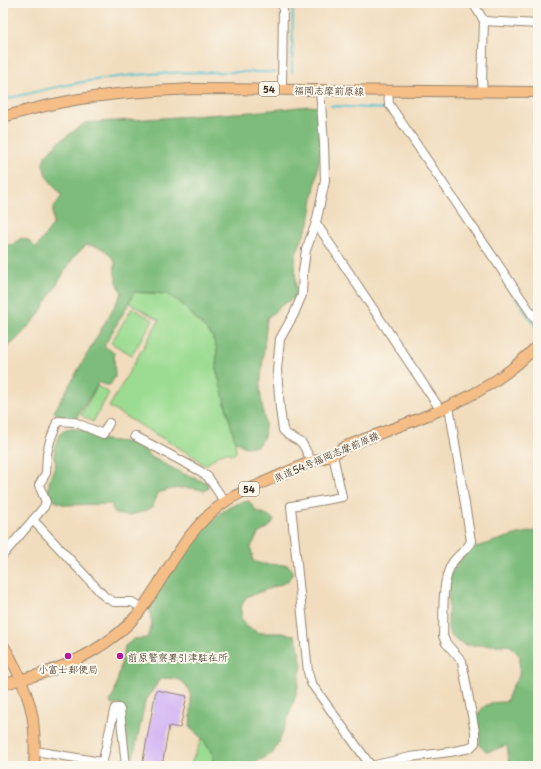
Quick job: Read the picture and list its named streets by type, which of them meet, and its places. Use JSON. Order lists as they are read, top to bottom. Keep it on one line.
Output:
{"streets":{"main road":["54","福岡志摩前原線","県道54号福岡志摩前原線"]},"places":["小富士郵便局","前原警察署引津駐在所"]}
